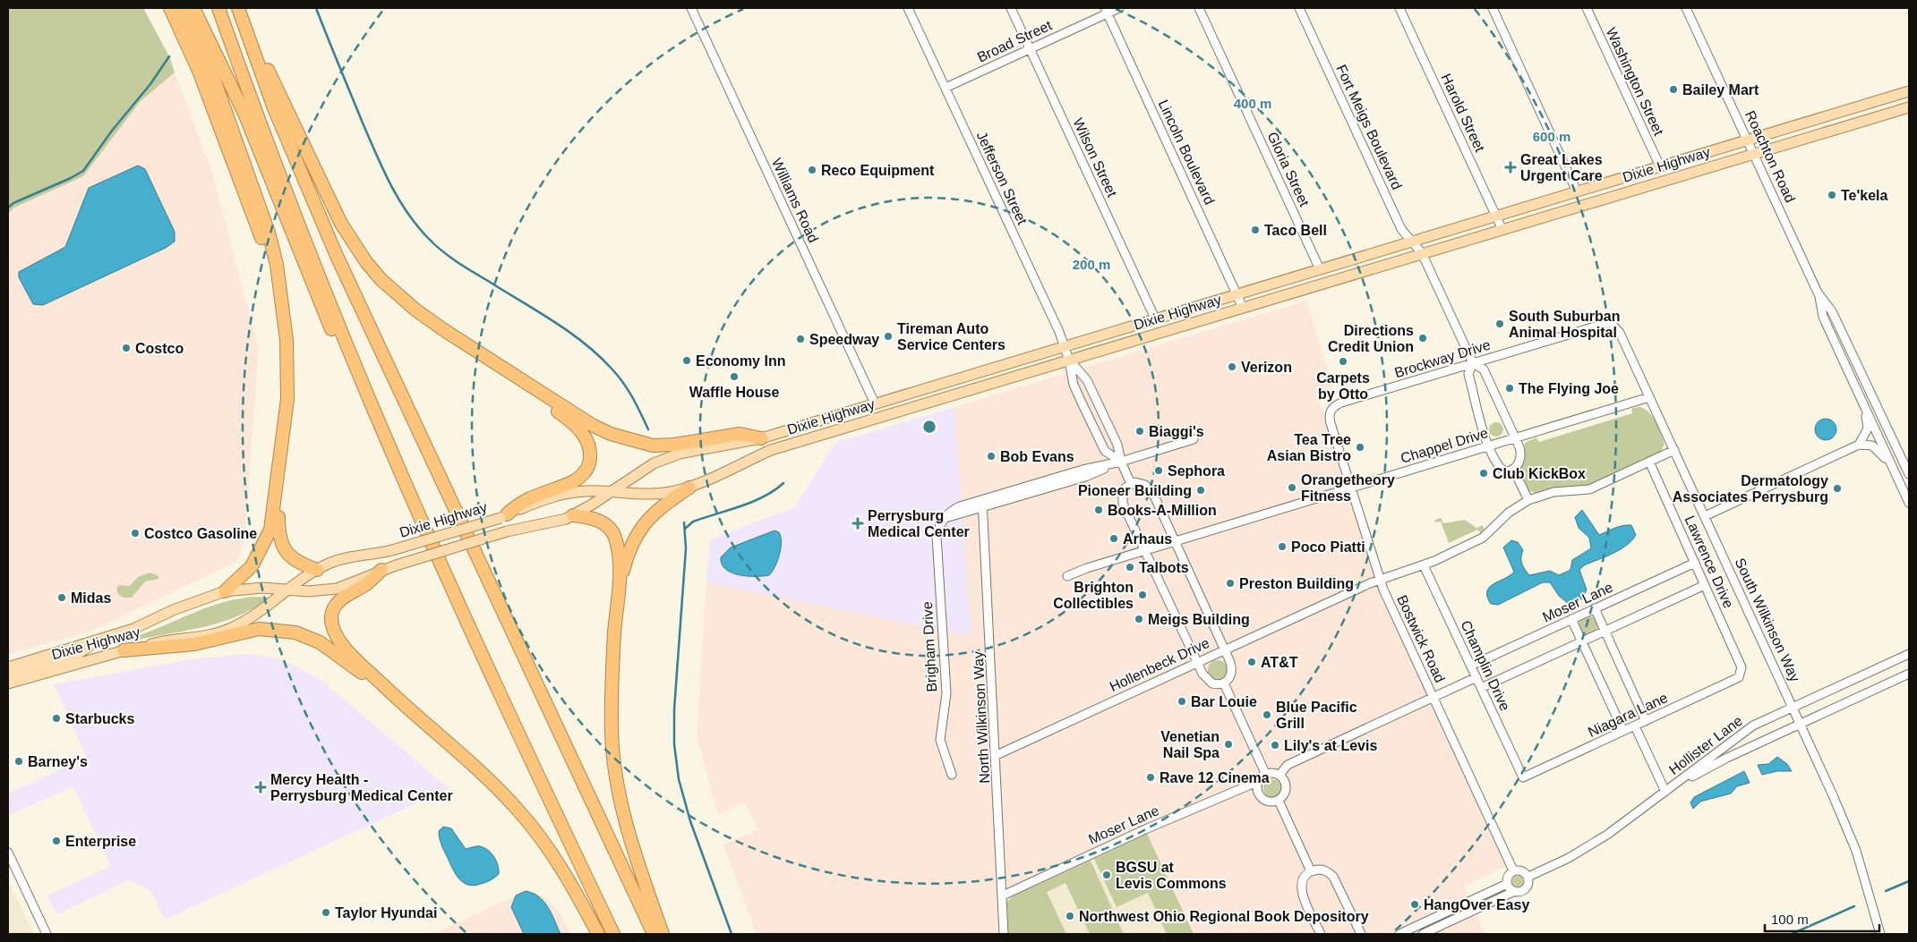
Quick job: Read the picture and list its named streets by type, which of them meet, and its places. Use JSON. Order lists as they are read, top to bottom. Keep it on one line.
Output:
{"streets":{"main road":["Dixie Highway"],"street":["Broad Street","Washington Street","Harold Street","Fort Meigs Boulevard","Lincoln Boulevard","Roachton Road","Wilson Street","Gloria Street","Jefferson Street","Williams Road","Brockway Drive","Chappel Drive","Lawrence Drive","Moser Lane","South Wilkinson Way","Bostwick Road","Brigham Drive","Hollenbeck Drive","Champlin Drive","Niagara Lane","North Wilkinson Way","Hollister Lane"]},"crossings":[["Broad Street","Lincoln Boulevard"],["Broad Street","Wilson Street"],["Broad Street","Jefferson Street"],["Washington Street","Dixie Highway"],["Harold Street","Dixie Highway"],["Fort Meigs Boulevard","Dixie Highway"],["Fort Meigs Boulevard","Brockway Drive"],["Lincoln Boulevard","Dixie Highway"],["Roachton Road","Dixie Highway"],["Wilson Street","Dixie Highway"],["Dixie Highway","Gloria Street"],["Dixie Highway","Jefferson Street"],["Dixie Highway","Williams Road"],["Brockway Drive","South Wilkinson Way"],["Brockway Drive","Bostwick Road"],["Chappel Drive","South Wilkinson Way"],["Chappel Drive","Bostwick Road"],["Lawrence Drive","Moser Lane"],["Lawrence Drive","Hollenbeck Drive"],["Lawrence Drive","Niagara Lane"],["Moser Lane","Champlin Drive"],["Moser Lane","North Wilkinson Way"],["South Wilkinson Way","Hollenbeck Drive"],["South Wilkinson Way","Hollister Lane"],["Bostwick Road","Hollenbeck Drive"],["Bostwick Road","Hollister Lane"],["Brigham Drive","North Wilkinson Way"],["Hollenbeck Drive","Champlin Drive"],["Hollenbeck Drive","North Wilkinson Way"],["Champlin Drive","Niagara Lane"]],"places":{"other":["Bailey Mart","Reco Equipment","Te'kela","Taco Bell","South Suburban Animal Hospital","Tireman Auto Service Centers","Directions Credit Union","Speedway","Costco","Economy Inn","Carpets by Otto","Verizon","Waffle House","The Flying Joe","Biaggi's","Tea Tree Asian Bistro","Bob Evans","Sephora","Club KickBox","Orangetheory Fitness","Dermatology Associates Perrysburg","Pioneer Building","Books-A-Million","Costco Gasoline","Arhaus","Poco Piatti","Talbots","Preston Building","Brighton Collectibles","Midas","Meigs Building","AT&T","Bar Louie","Blue Pacific Grill","Starbucks","Venetian Nail Spa","Lily's at Levis","Barney's","Rave 12 Cinema","Enterprise","BGSU at Levis Commons","HangOver Easy","Taylor Hyundai","Northwest Ohio Regional Book Depository"],"health":["Great Lakes Urgent Care","Perrysburg Medical Center","Mercy Health - Perrysburg Medical Center"]},"scale_bar":"100 m","rings":["400 m","600 m","200 m"]}
